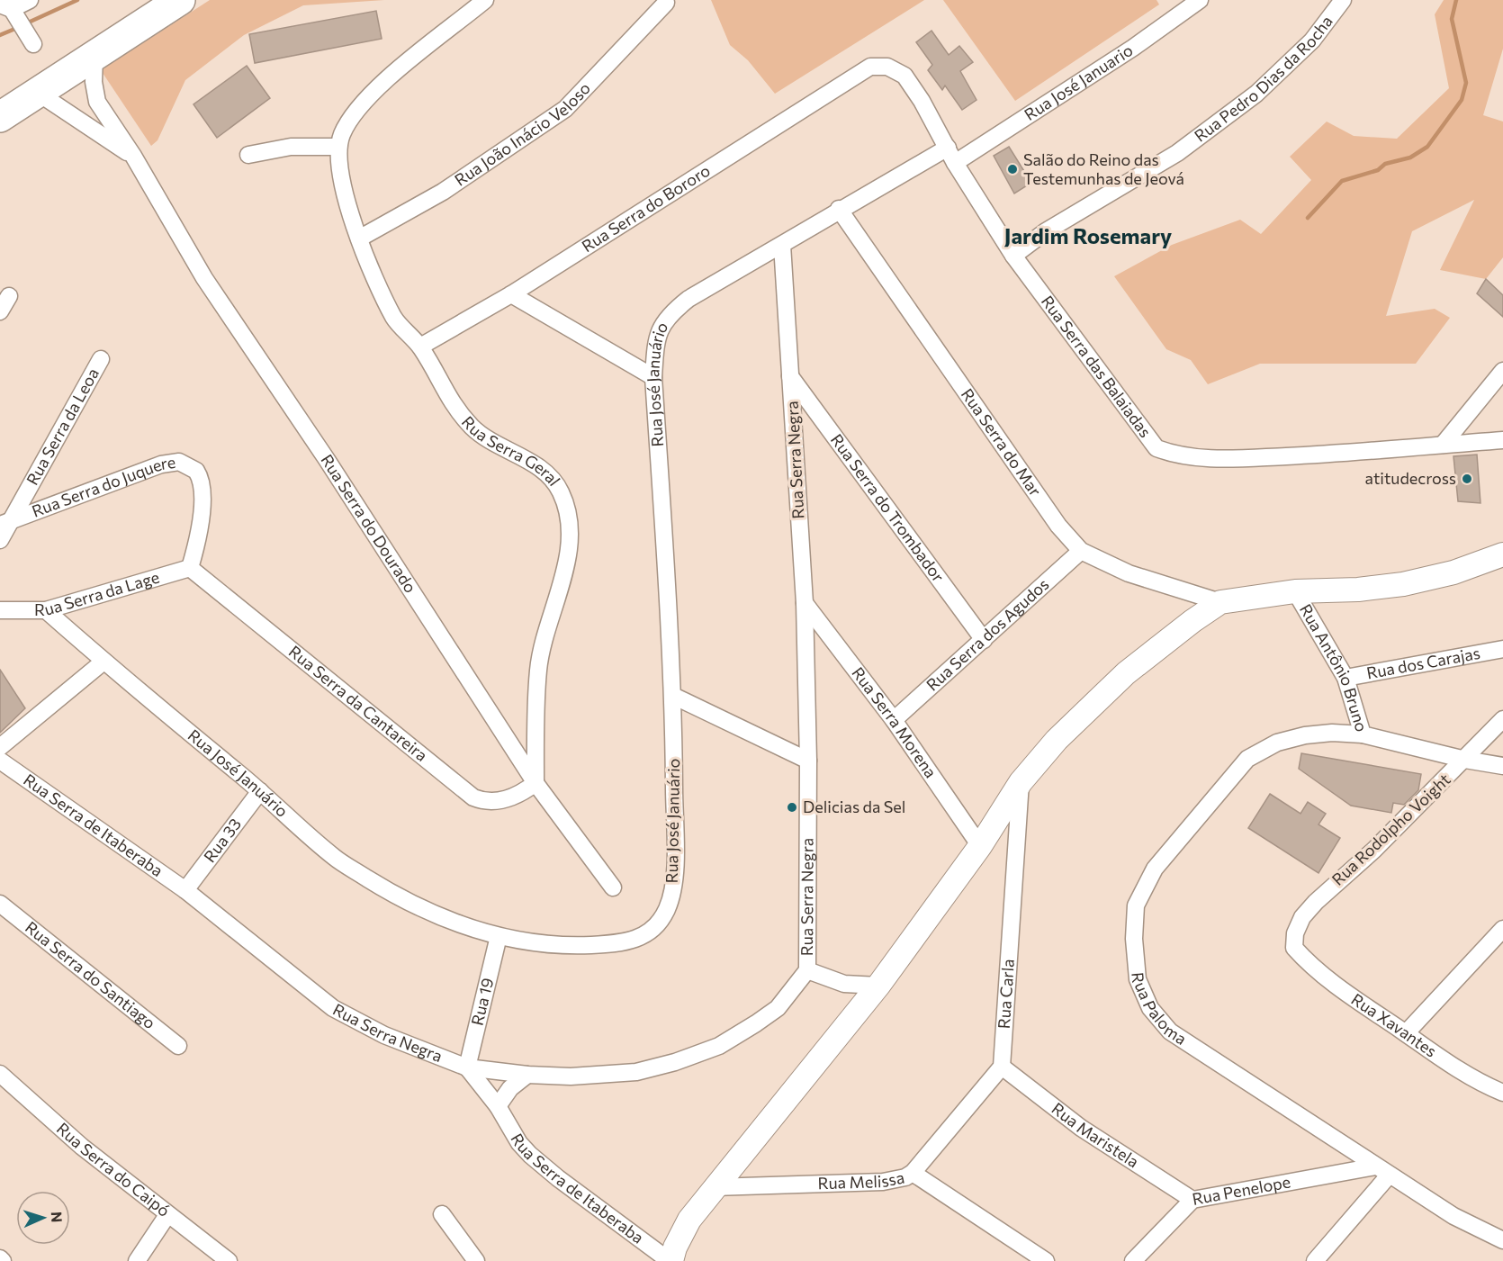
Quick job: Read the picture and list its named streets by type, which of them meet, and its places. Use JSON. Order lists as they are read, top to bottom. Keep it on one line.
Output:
{"streets":{"street":["Rua Pedro Dias da Rocha","Rua José Januario","Rua João Inácio Veloso","Rua Serra do Bororo","Rua Serra das Balaiadas","Rua José Januário","Rua Serra da Leoa","Rua Serra do Mar","Rua Serra Geral","Rua Serra Negra","Rua Serra do Juquere","Rua Serra do Trombador","Rua Serra do Dourado","Rua Serra da Lage","Rua Serra dos Agudos","Rua dos Carajas","Rua Antônio Bruno","Rua Serra da Cantareira","Rua Serra Morena","Rua Serra de Itaberaba","Rua Rodolpho Voight","Rua 33","Rua Serra do Santiago","Rua Carla","Rua 19","Rua Paloma","Rua Xavantes","Rua Maristela","Rua Serra do Caipó","Rua Melissa","Rua Penelope"]},"crossings":[["Rua Pedro Dias da Rocha","Rua Serra das Balaiadas"],["Rua José Januario","Rua Serra das Balaiadas"],["Rua João Inácio Veloso","Rua Serra Geral"],["Rua Serra do Bororo","Rua Serra das Balaiadas"],["Rua Serra do Bororo","Rua Serra Geral"],["Rua Serra das Balaiadas","Rua José Januário"],["Rua José Januário","Rua Serra do Mar"],["Rua José Januário","Rua Serra Negra"],["Rua José Januário","Rua Serra da Lage"],["Rua José Januário","Rua 33"],["Rua José Januário","Rua 19"],["Rua Serra da Leoa","Rua Serra do Juquere"],["Rua Serra do Mar","Rua Serra dos Agudos"],["Rua Serra Geral","Rua Serra do Dourado"],["Rua Serra Geral","Rua Serra da Cantareira"],["Rua Serra Negra","Rua Serra do Trombador"],["Rua Serra Negra","Rua Serra Morena"],["Rua Serra Negra","Rua Serra de Itaberaba"],["Rua Serra Negra","Rua 33"],["Rua Serra Negra","Rua 19"],["Rua Serra do Juquere","Rua Serra da Lage"],["Rua Serra do Juquere","Rua Serra da Cantareira"],["Rua Serra do Trombador","Rua Serra dos Agudos"],["Rua Serra do Dourado","Rua Serra da Cantareira"],["Rua Serra da Lage","Rua Serra da Cantareira"],["Rua Serra dos Agudos","Rua Serra Morena"],["Rua dos Carajas","Rua Antônio Bruno"],["Rua Antônio Bruno","Rua Rodolpho Voight"],["Rua Antônio Bruno","Rua Paloma"],["Rua Serra de Itaberaba","Rua 33"],["Rua Serra de Itaberaba","Rua 19"],["Rua Rodolpho Voight","Rua Xavantes"],["Rua Carla","Rua Maristela"],["Rua Paloma","Rua Penelope"],["Rua Maristela","Rua Penelope"]],"districts":["Jardim Rosemary"],"places":["Salão do Reino das Testemunhas de Jeová","atitudecross","Delicias da Sel"],"north":"right"}
